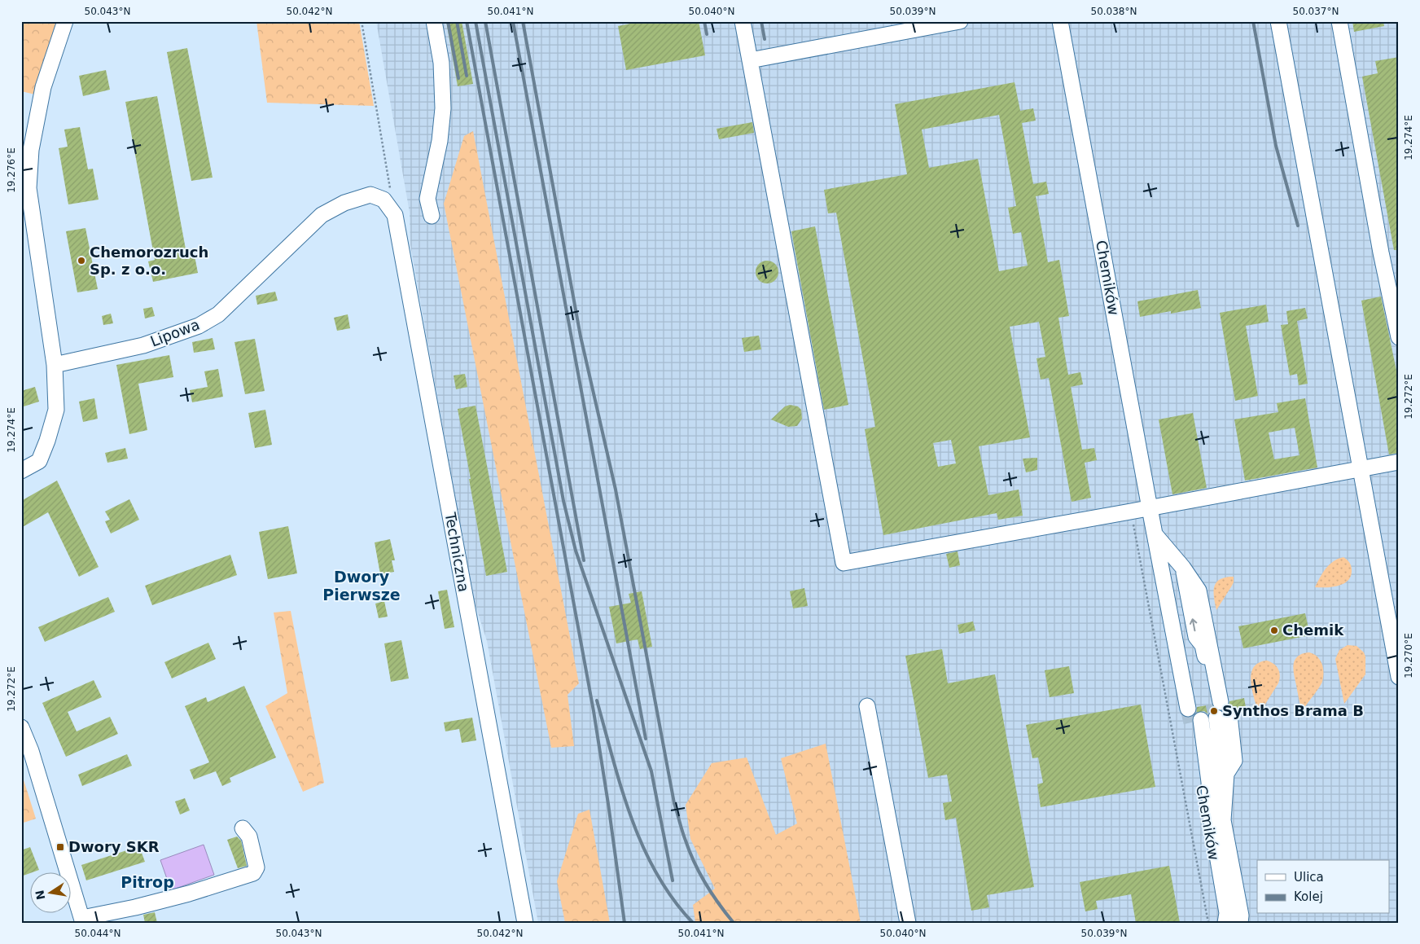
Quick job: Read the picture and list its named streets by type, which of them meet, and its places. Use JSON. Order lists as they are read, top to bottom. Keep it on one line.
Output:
{"streets":{"street":["Chemików","Lipowa","Techniczna"]},"crossings":[["Lipowa","Techniczna"]],"districts":["Dwory Pierwsze","Pitrop"],"places":{"other":["Chemorozruch Sp. z o.o.","Chemik","Synthos Brama B"],"transit":["Dwory SKR"]},"legend":["Ulica","Kolej"],"north":"left","coordinates":["50.043°N","50.042°N","50.041°N","50.040°N","50.039°N","50.038°N","50.037°N","19.274°E","19.276°E","19.272°E","19.270°E","50.044°N"]}
